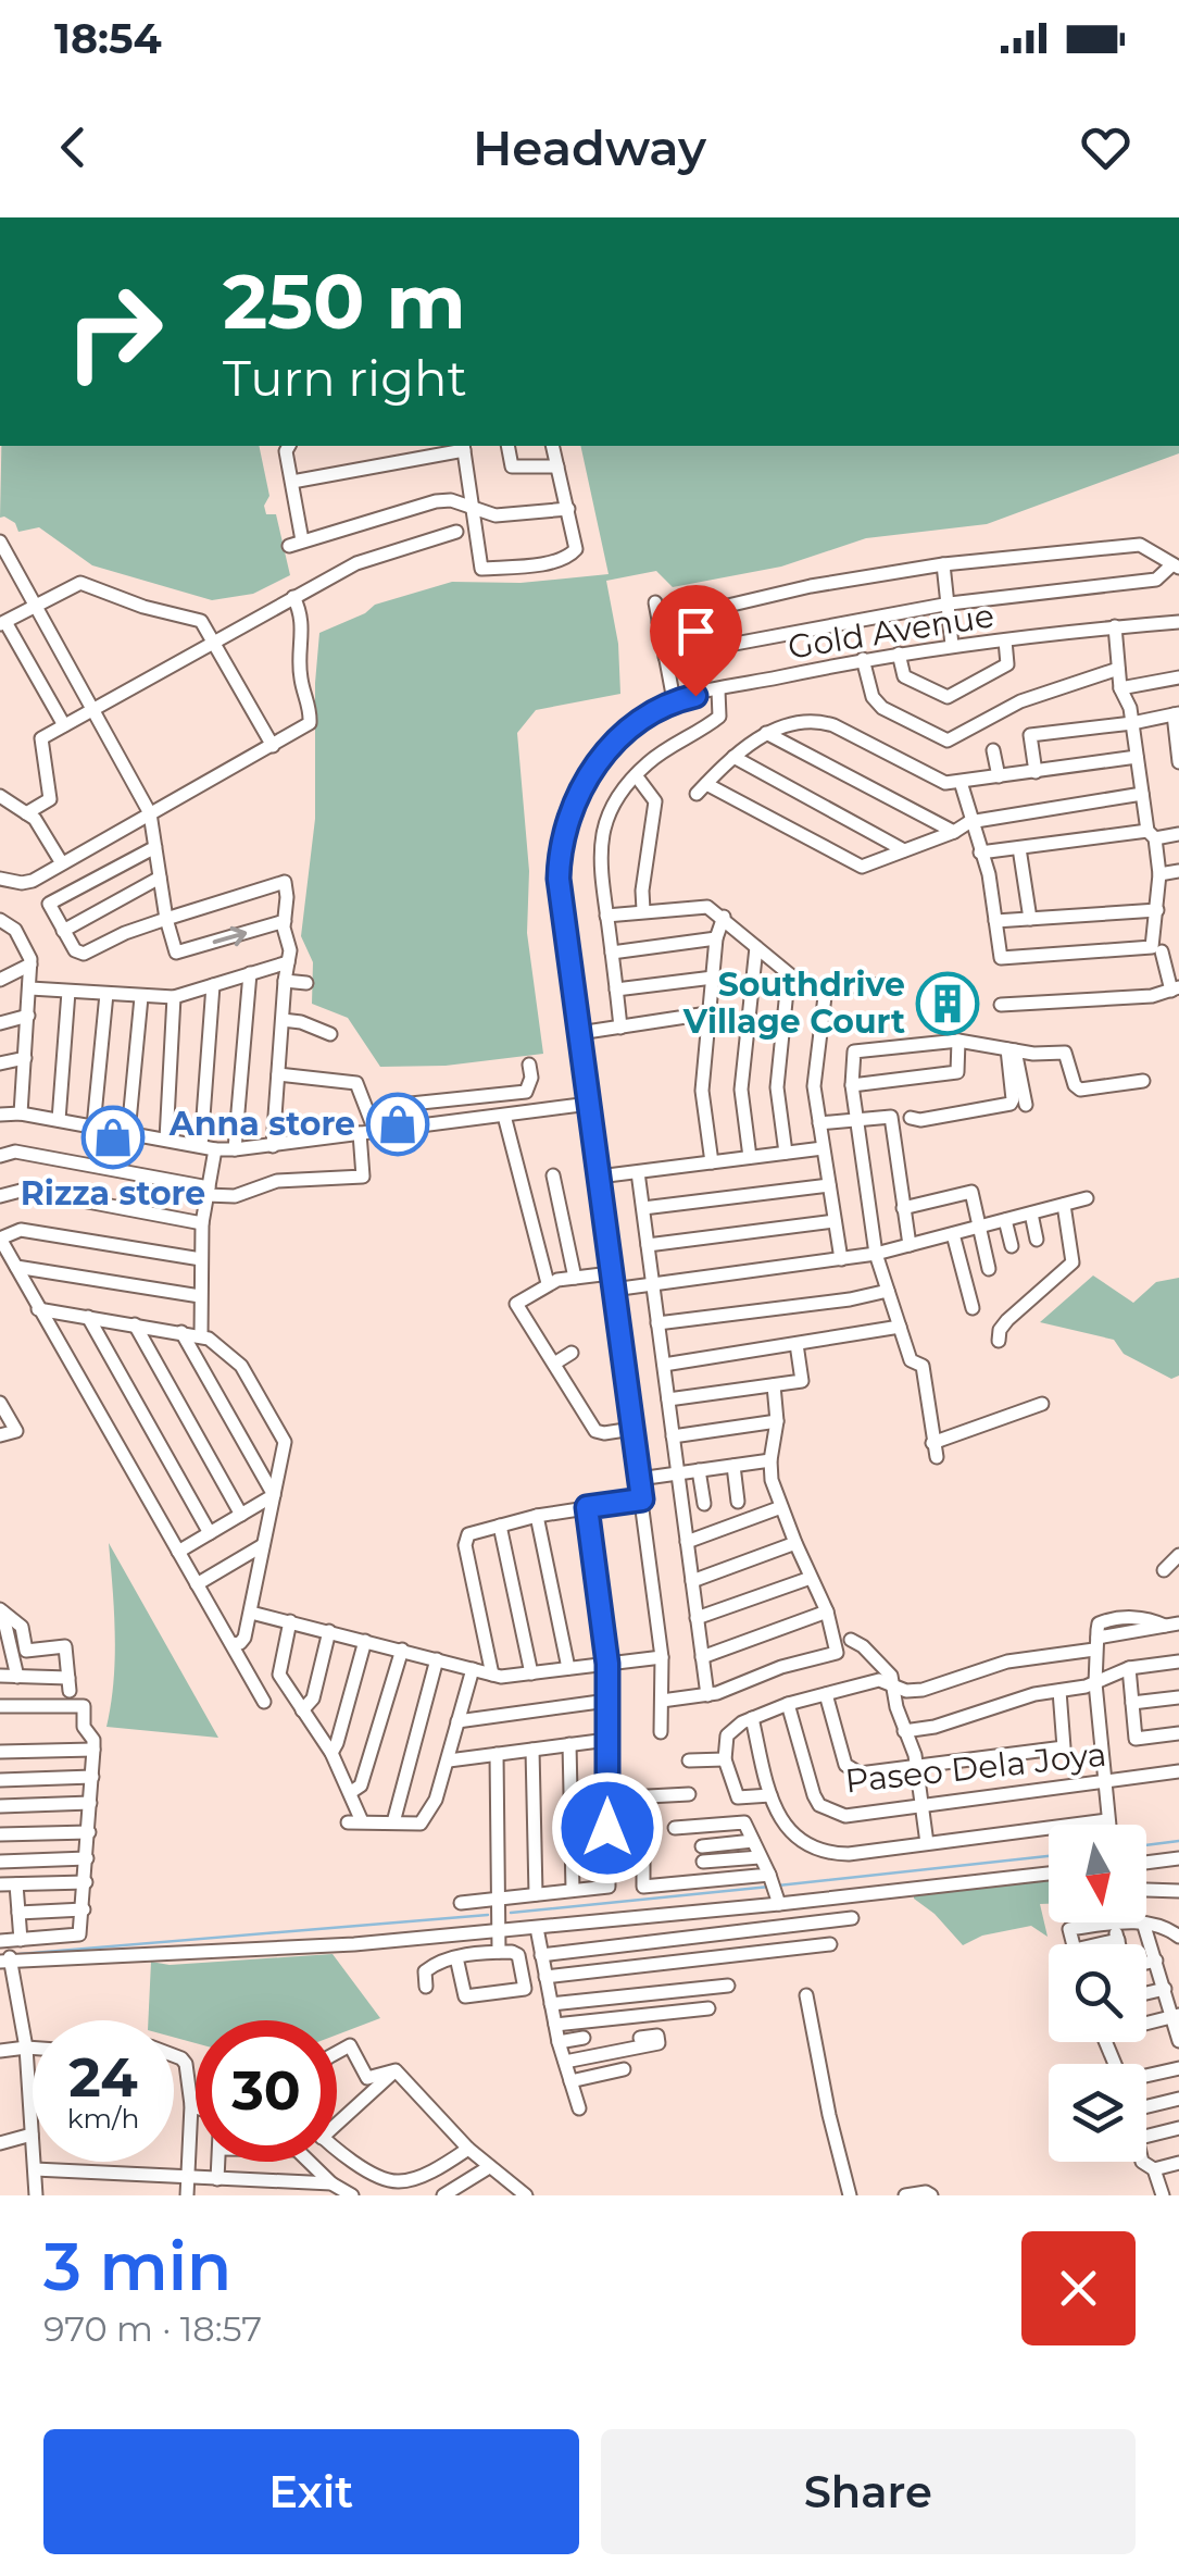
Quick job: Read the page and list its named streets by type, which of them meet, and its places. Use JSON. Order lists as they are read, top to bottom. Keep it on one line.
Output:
{"streets":{"street":["Gold Avenue","Paseo Dela Joya"]},"places":{"building":["Southdrive Village Court"],"shop":["Anna store","Rizza store"]},"north":"bottom","page":{"status":"18:54","header":"Headway","turn":["250 m","Turn right"],"speed":"24 km/h","limit":"30","heading":["3 min","970 m · 18:57"],"buttons":["Exit","Share"]}}
